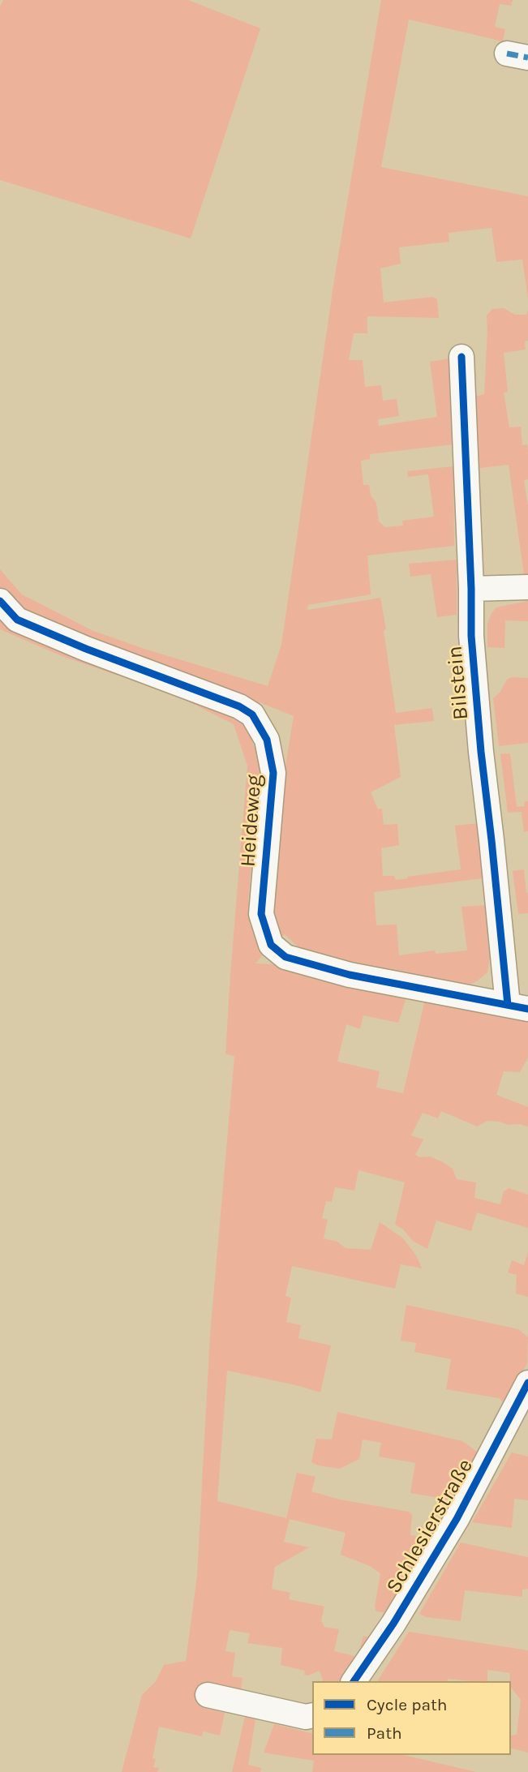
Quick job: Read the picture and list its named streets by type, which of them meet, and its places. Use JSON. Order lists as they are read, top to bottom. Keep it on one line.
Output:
{"streets":{"street":["Bilstein","Heideweg","Schlesierstraße"]},"crossings":[["Bilstein","Heideweg"]],"legend":["Cycle path","Path"]}
